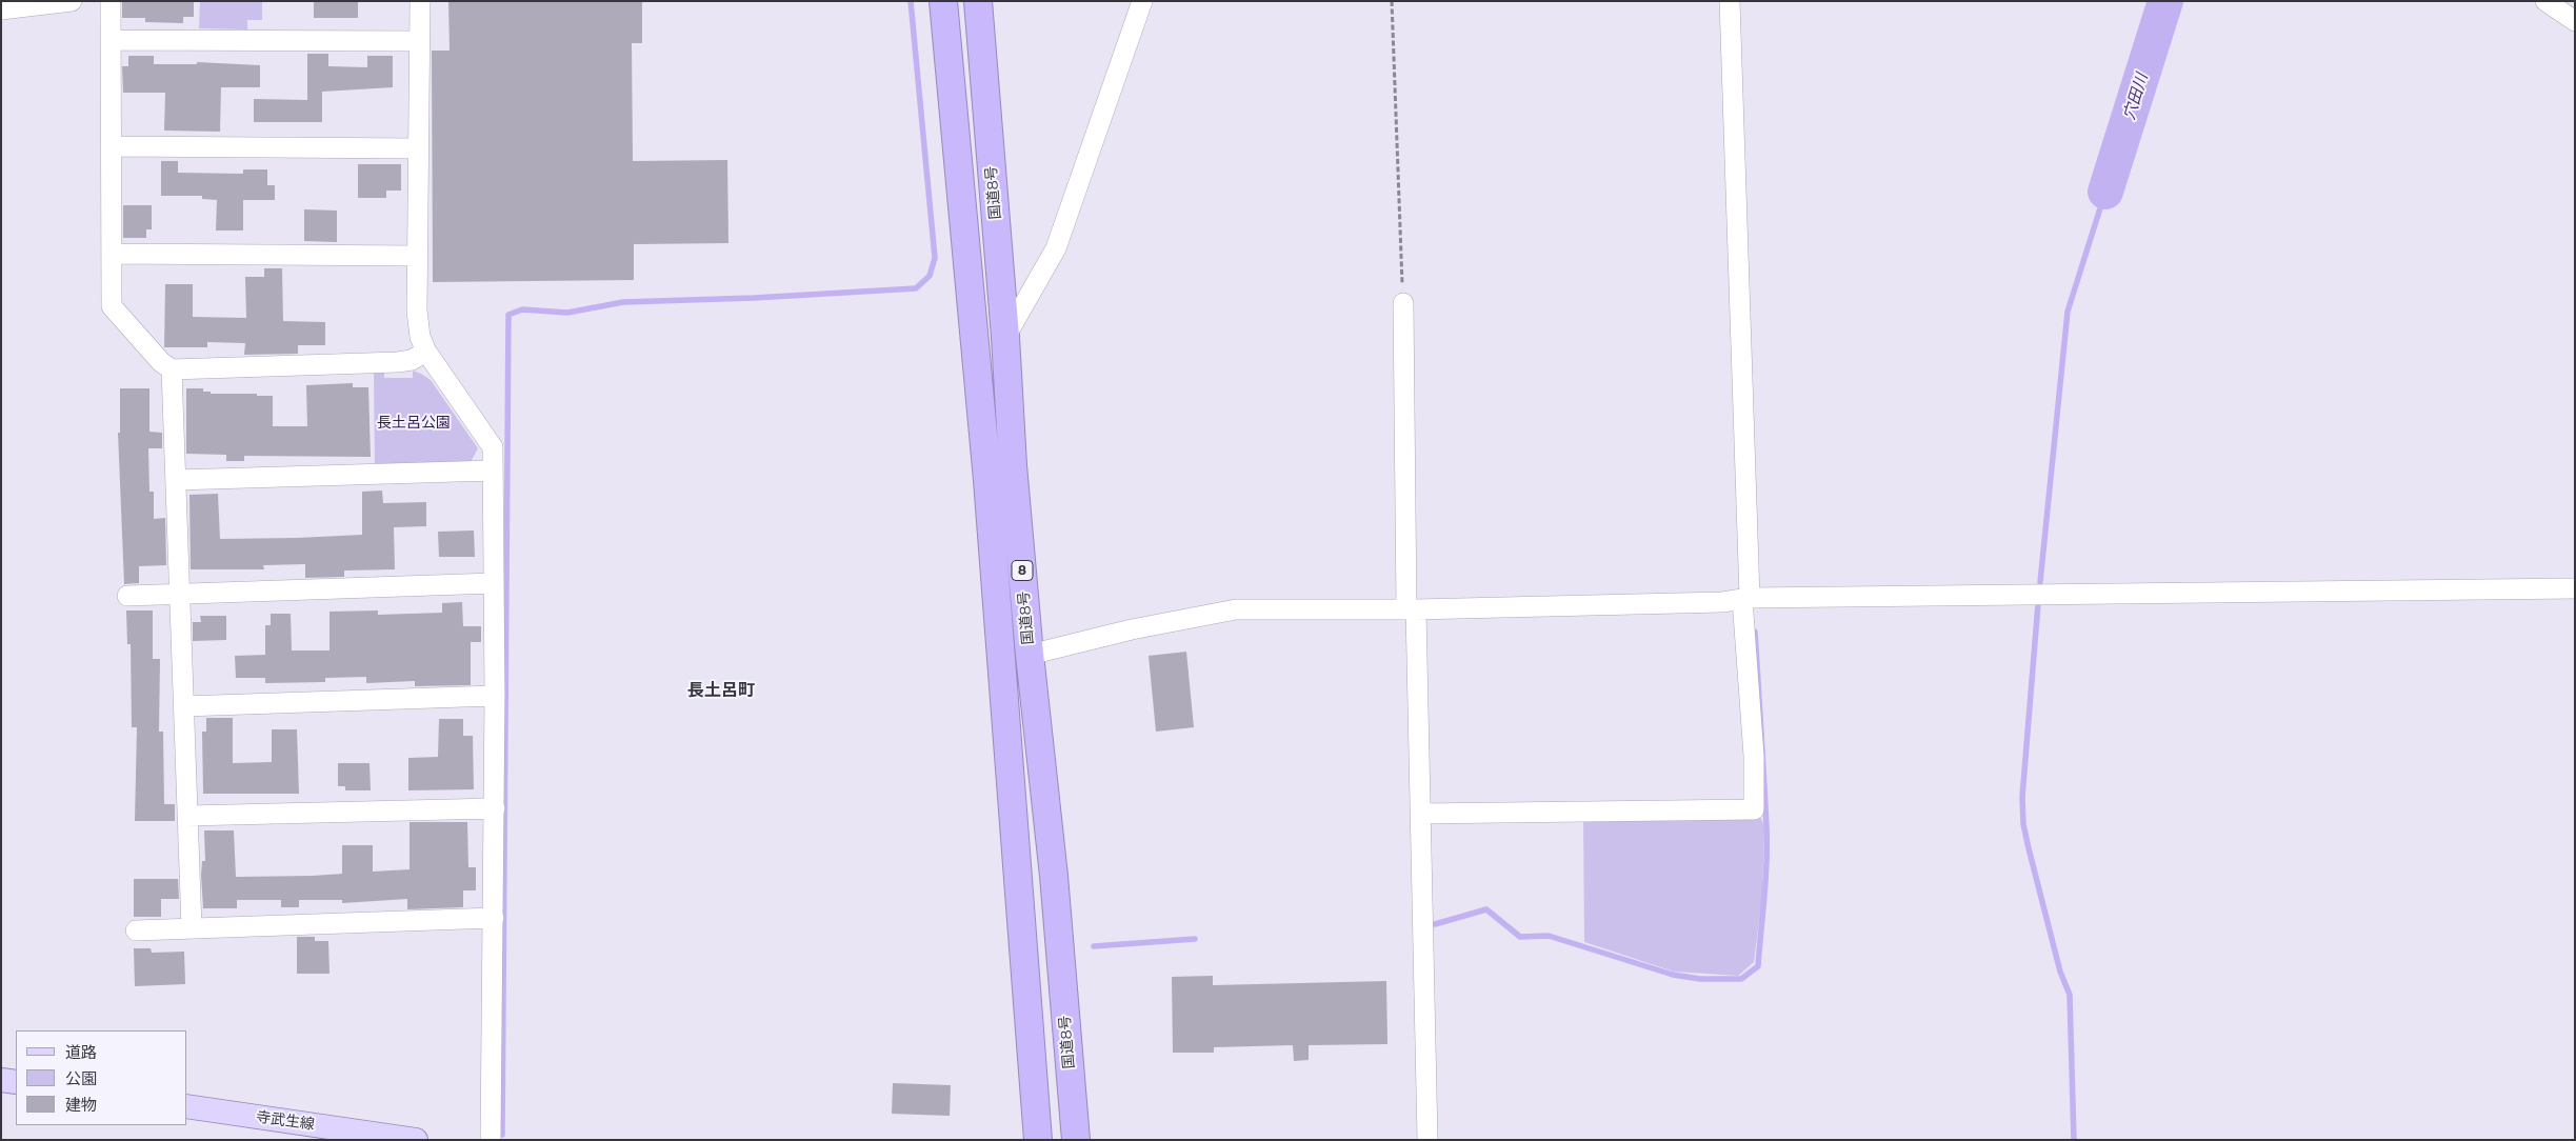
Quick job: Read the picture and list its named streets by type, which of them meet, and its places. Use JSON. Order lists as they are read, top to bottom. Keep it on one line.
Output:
{"streets":{"highway":["国道8号","8"],"main road":["寺武生線"]},"districts":["長土呂町"],"water":["穴田川"],"parks":["長土呂公園"],"legend":["道路","公園","建物"]}
